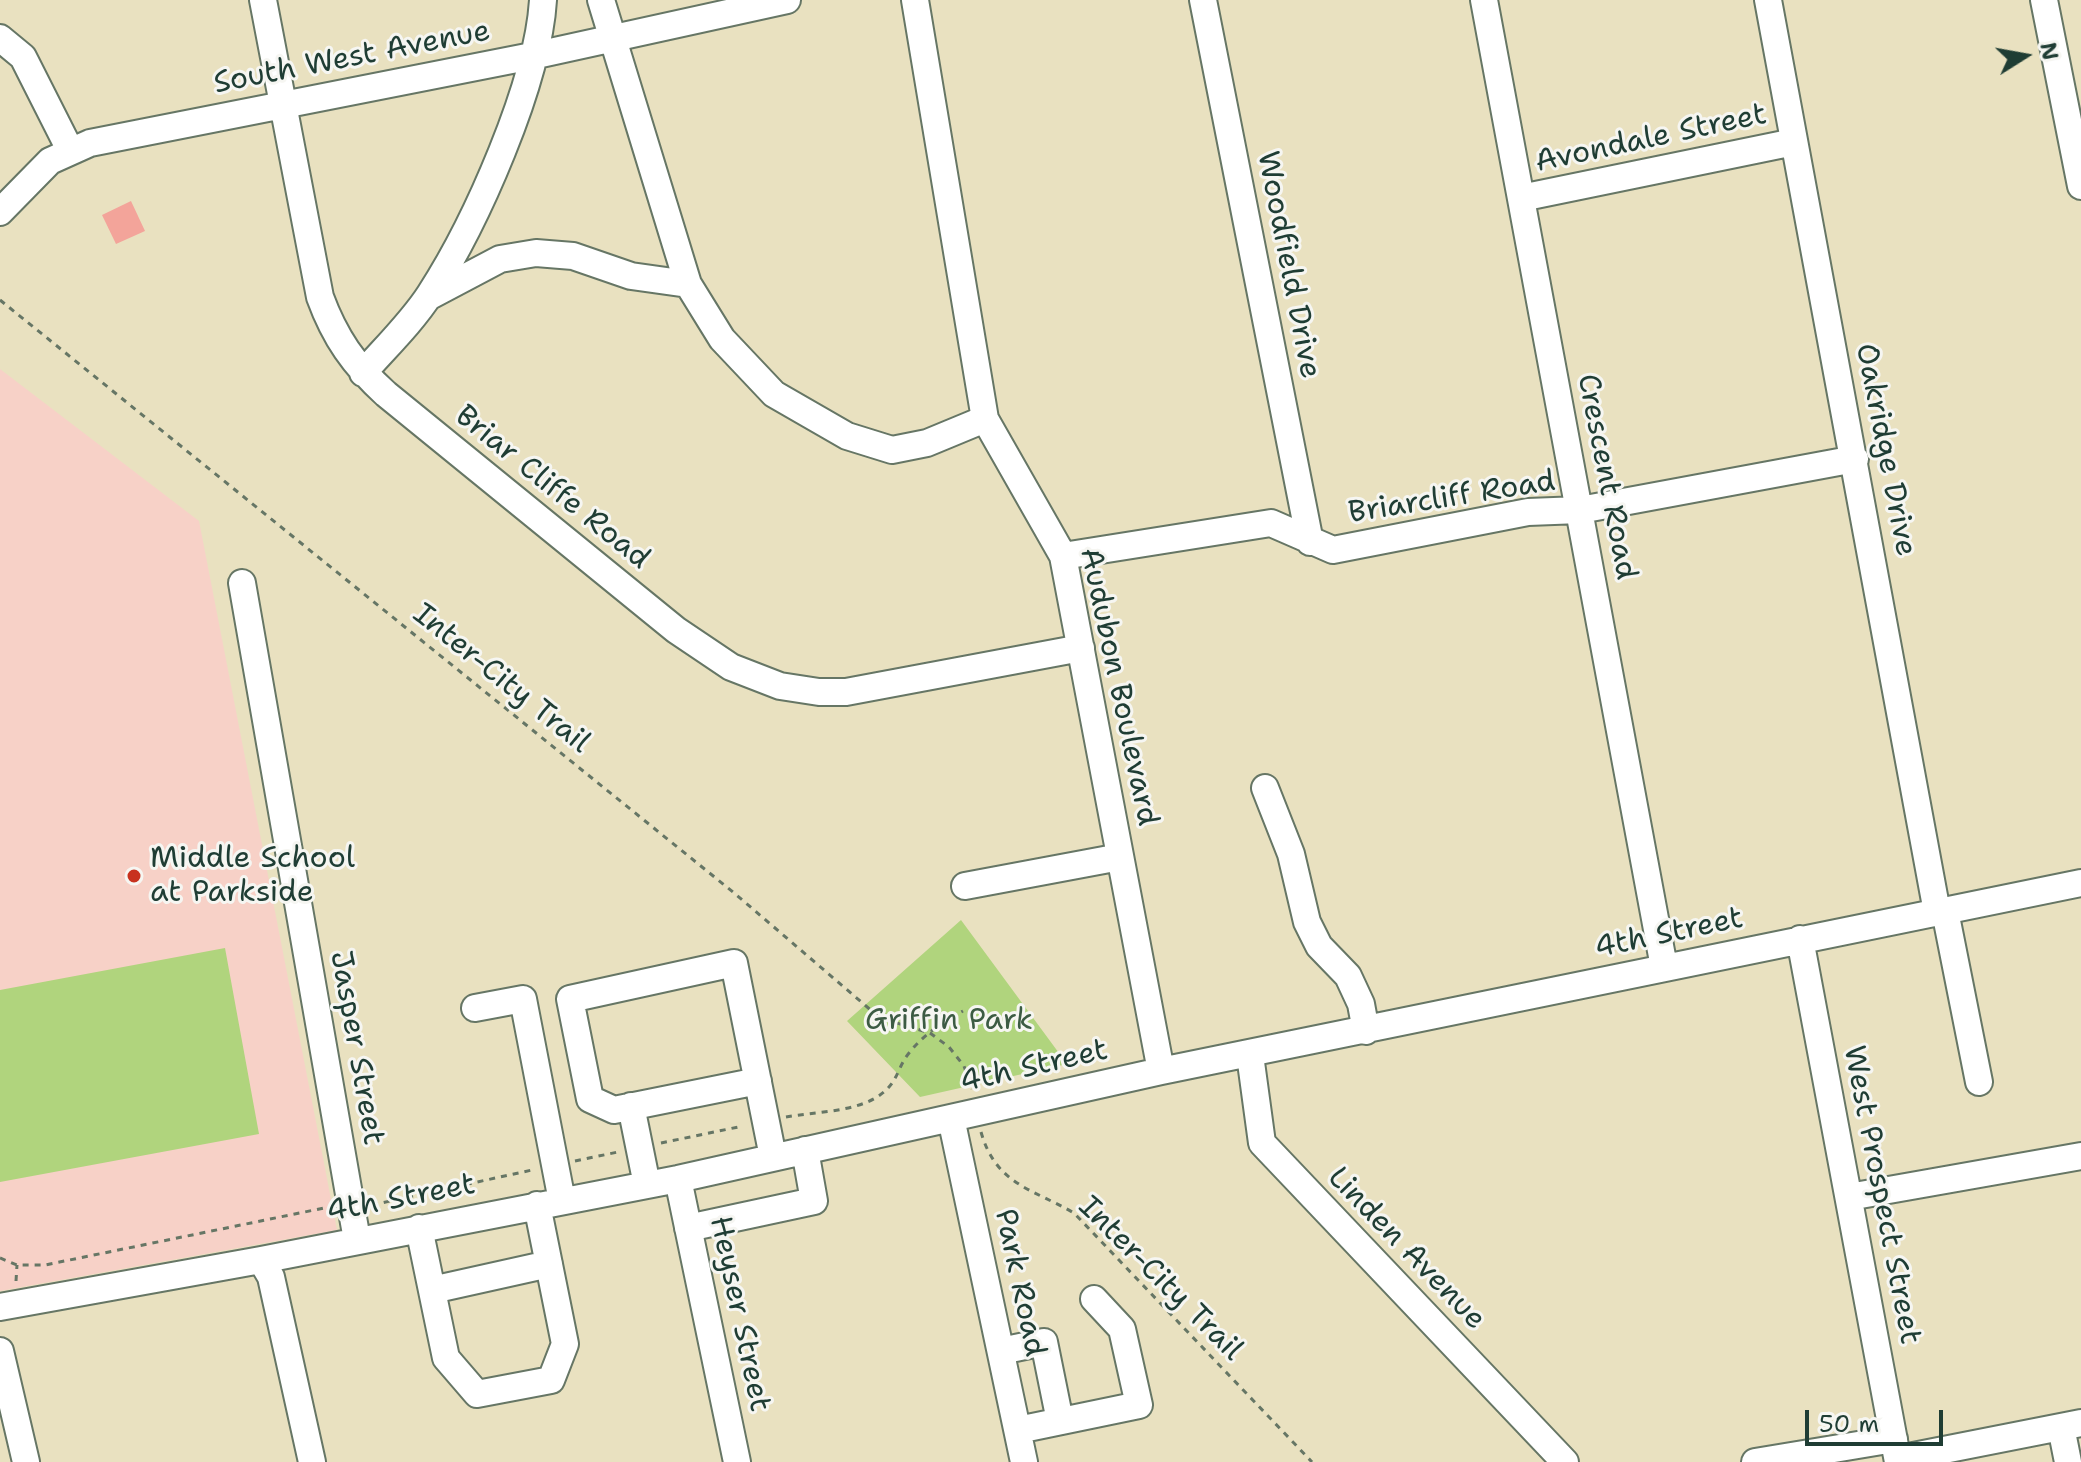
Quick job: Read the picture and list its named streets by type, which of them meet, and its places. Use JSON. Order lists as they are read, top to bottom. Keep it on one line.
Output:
{"streets":{"street":["South West Avenue","Avondale Street","Woodfield Drive","Oakridge Drive","Crescent Road","Briar Cliffe Road","Briarcliff Road","Audubon Boulevard","4th Street","Jasper Street","West Prospect Street","Linden Avenue","Park Road","Heyser Street"],"path":["Inter-City Trail"]},"crossings":[["South West Avenue","Briar Cliffe Road"],["Avondale Street","Oakridge Drive"],["Avondale Street","Crescent Road"],["Woodfield Drive","Briarcliff Road"],["Oakridge Drive","Briarcliff Road"],["Oakridge Drive","4th Street"],["Crescent Road","Briarcliff Road"],["Crescent Road","4th Street"],["Briar Cliffe Road","Audubon Boulevard"],["Briarcliff Road","Audubon Boulevard"],["Audubon Boulevard","4th Street"],["4th Street","Jasper Street"],["4th Street","West Prospect Street"],["4th Street","Linden Avenue"],["4th Street","Park Road"],["4th Street","Heyser Street"]],"parks":["Griffin Park"],"places":["Middle School at Parkside"],"scale_bar":"50 m","north":"right"}
